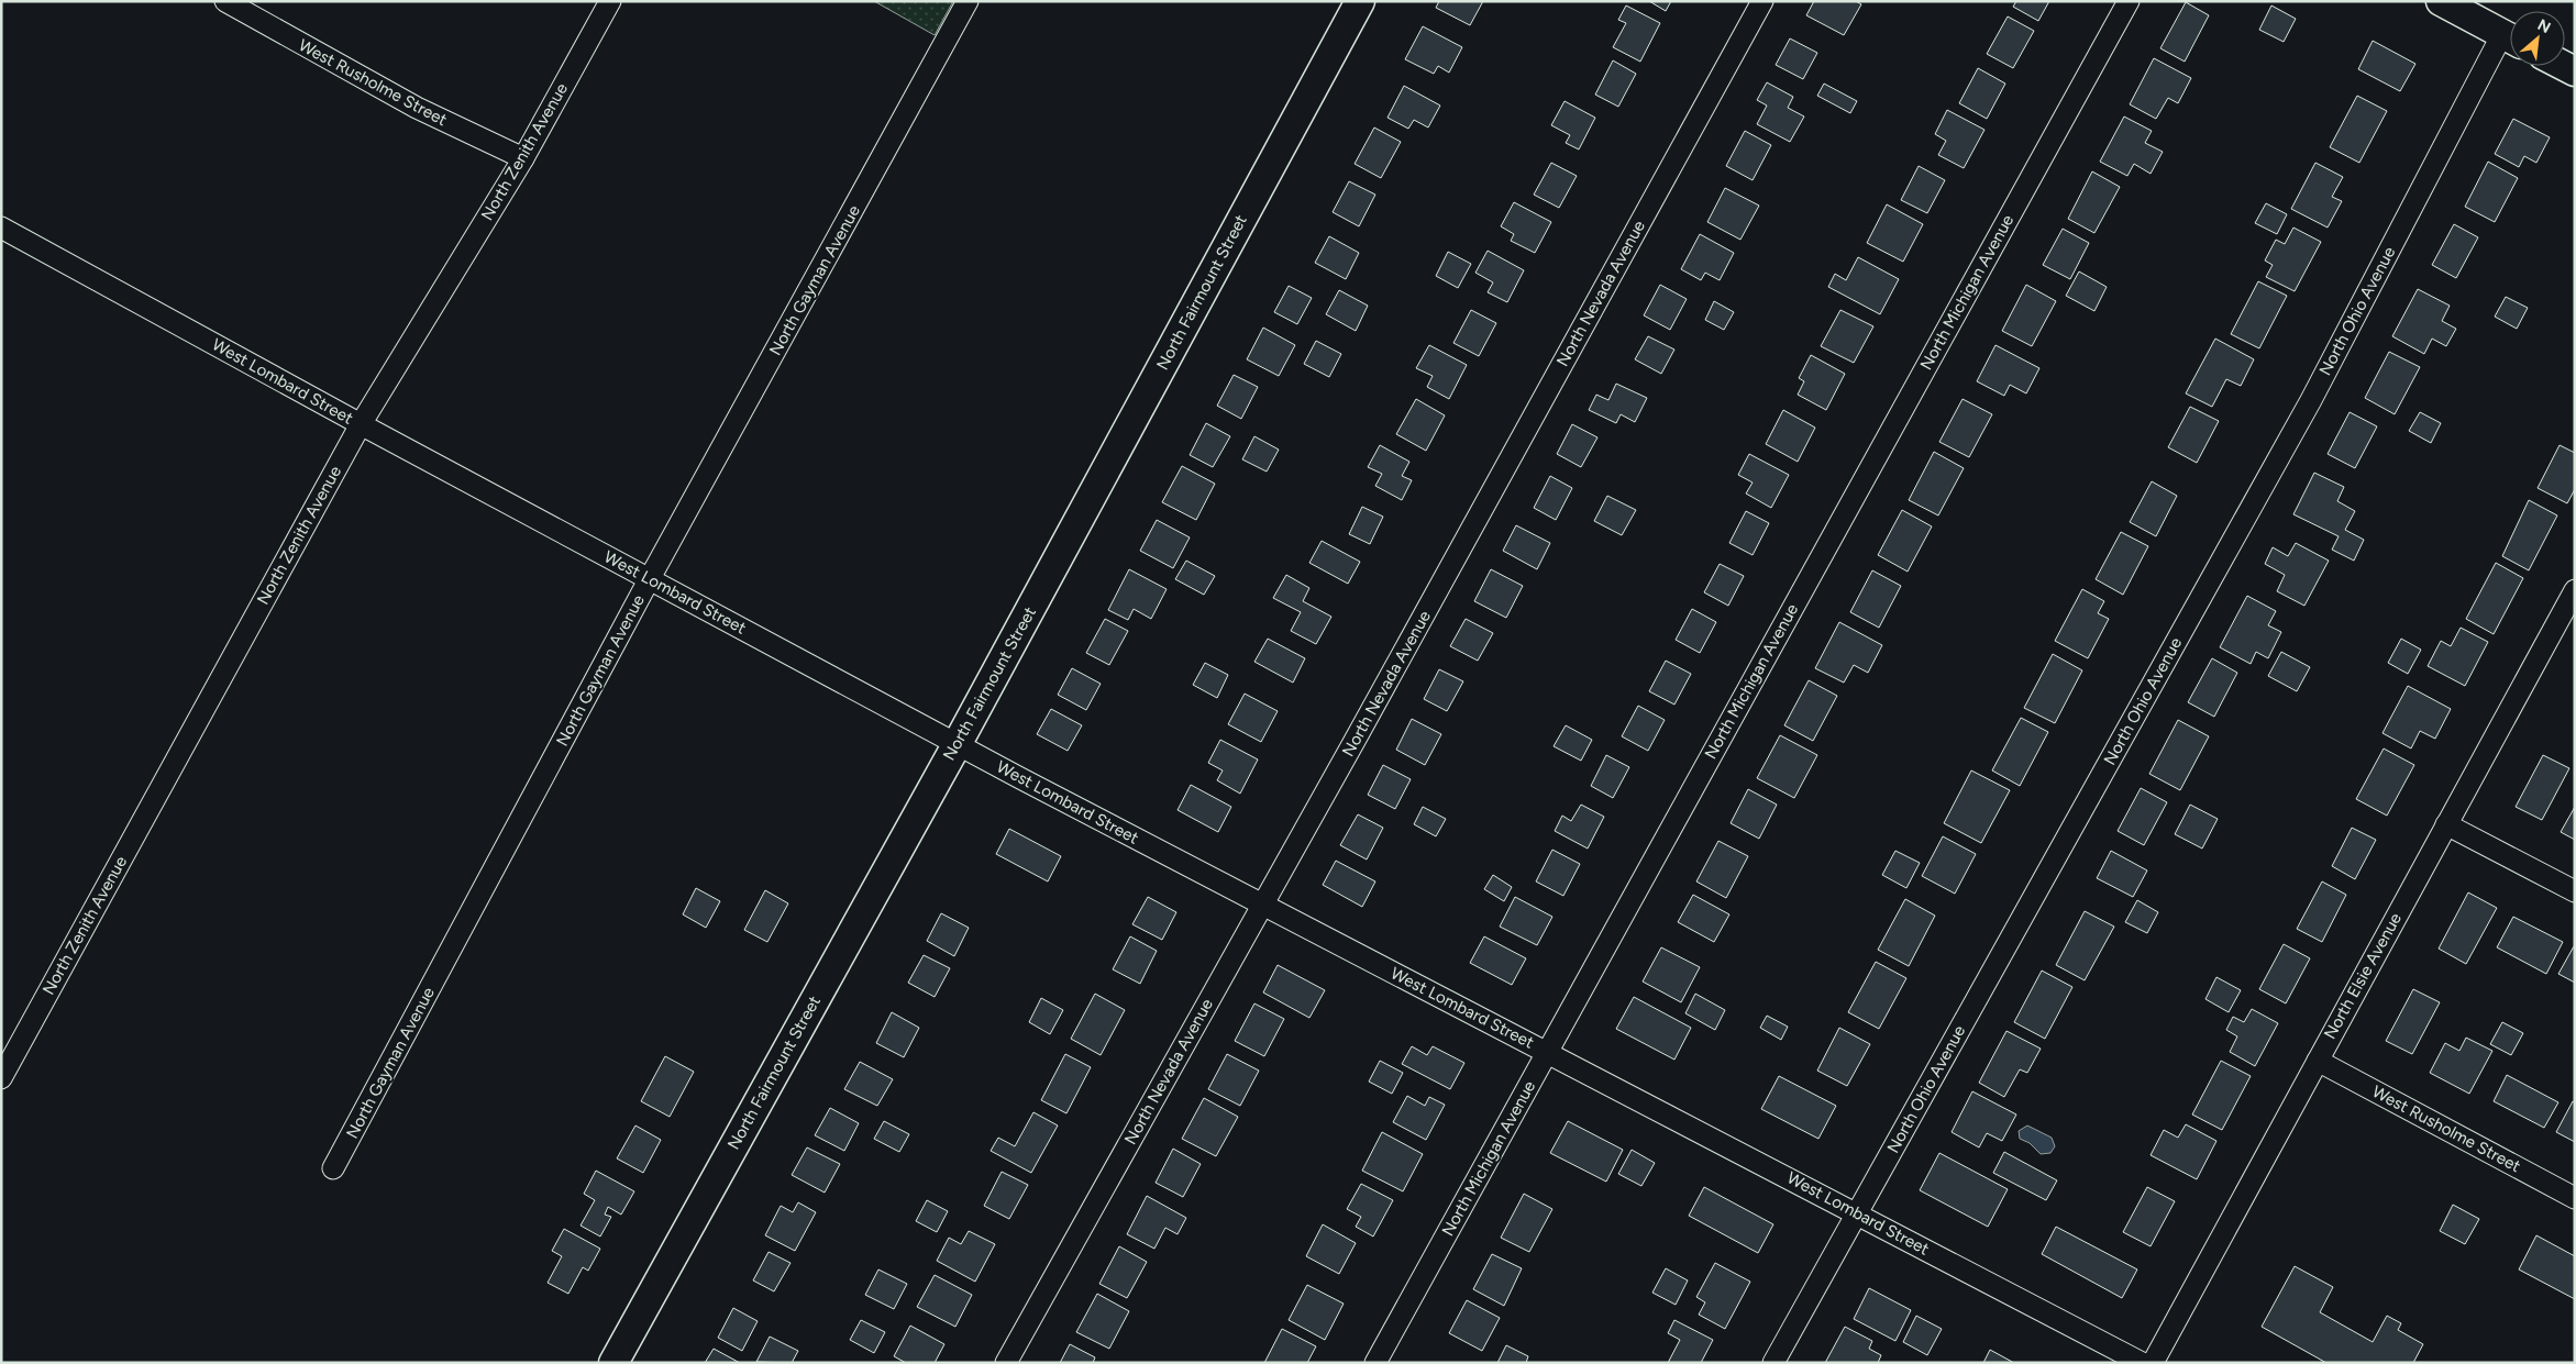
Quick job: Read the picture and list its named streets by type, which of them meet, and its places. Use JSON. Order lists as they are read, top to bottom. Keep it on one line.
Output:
{"streets":{"street":["West Rusholme Street","North Zenith Avenue","North Gayman Avenue","North Fairmount Street","North Michigan Avenue","North Nevada Avenue","North Ohio Avenue","West Lombard Street","North Elsie Avenue"]},"crossings":[["West Rusholme Street","North Zenith Avenue"],["West Rusholme Street","North Elsie Avenue"],["North Zenith Avenue","West Lombard Street"],["North Gayman Avenue","West Lombard Street"],["North Fairmount Street","West Lombard Street"],["North Michigan Avenue","West Lombard Street"],["North Nevada Avenue","West Lombard Street"],["North Ohio Avenue","West Lombard Street"]],"north":"top right"}
